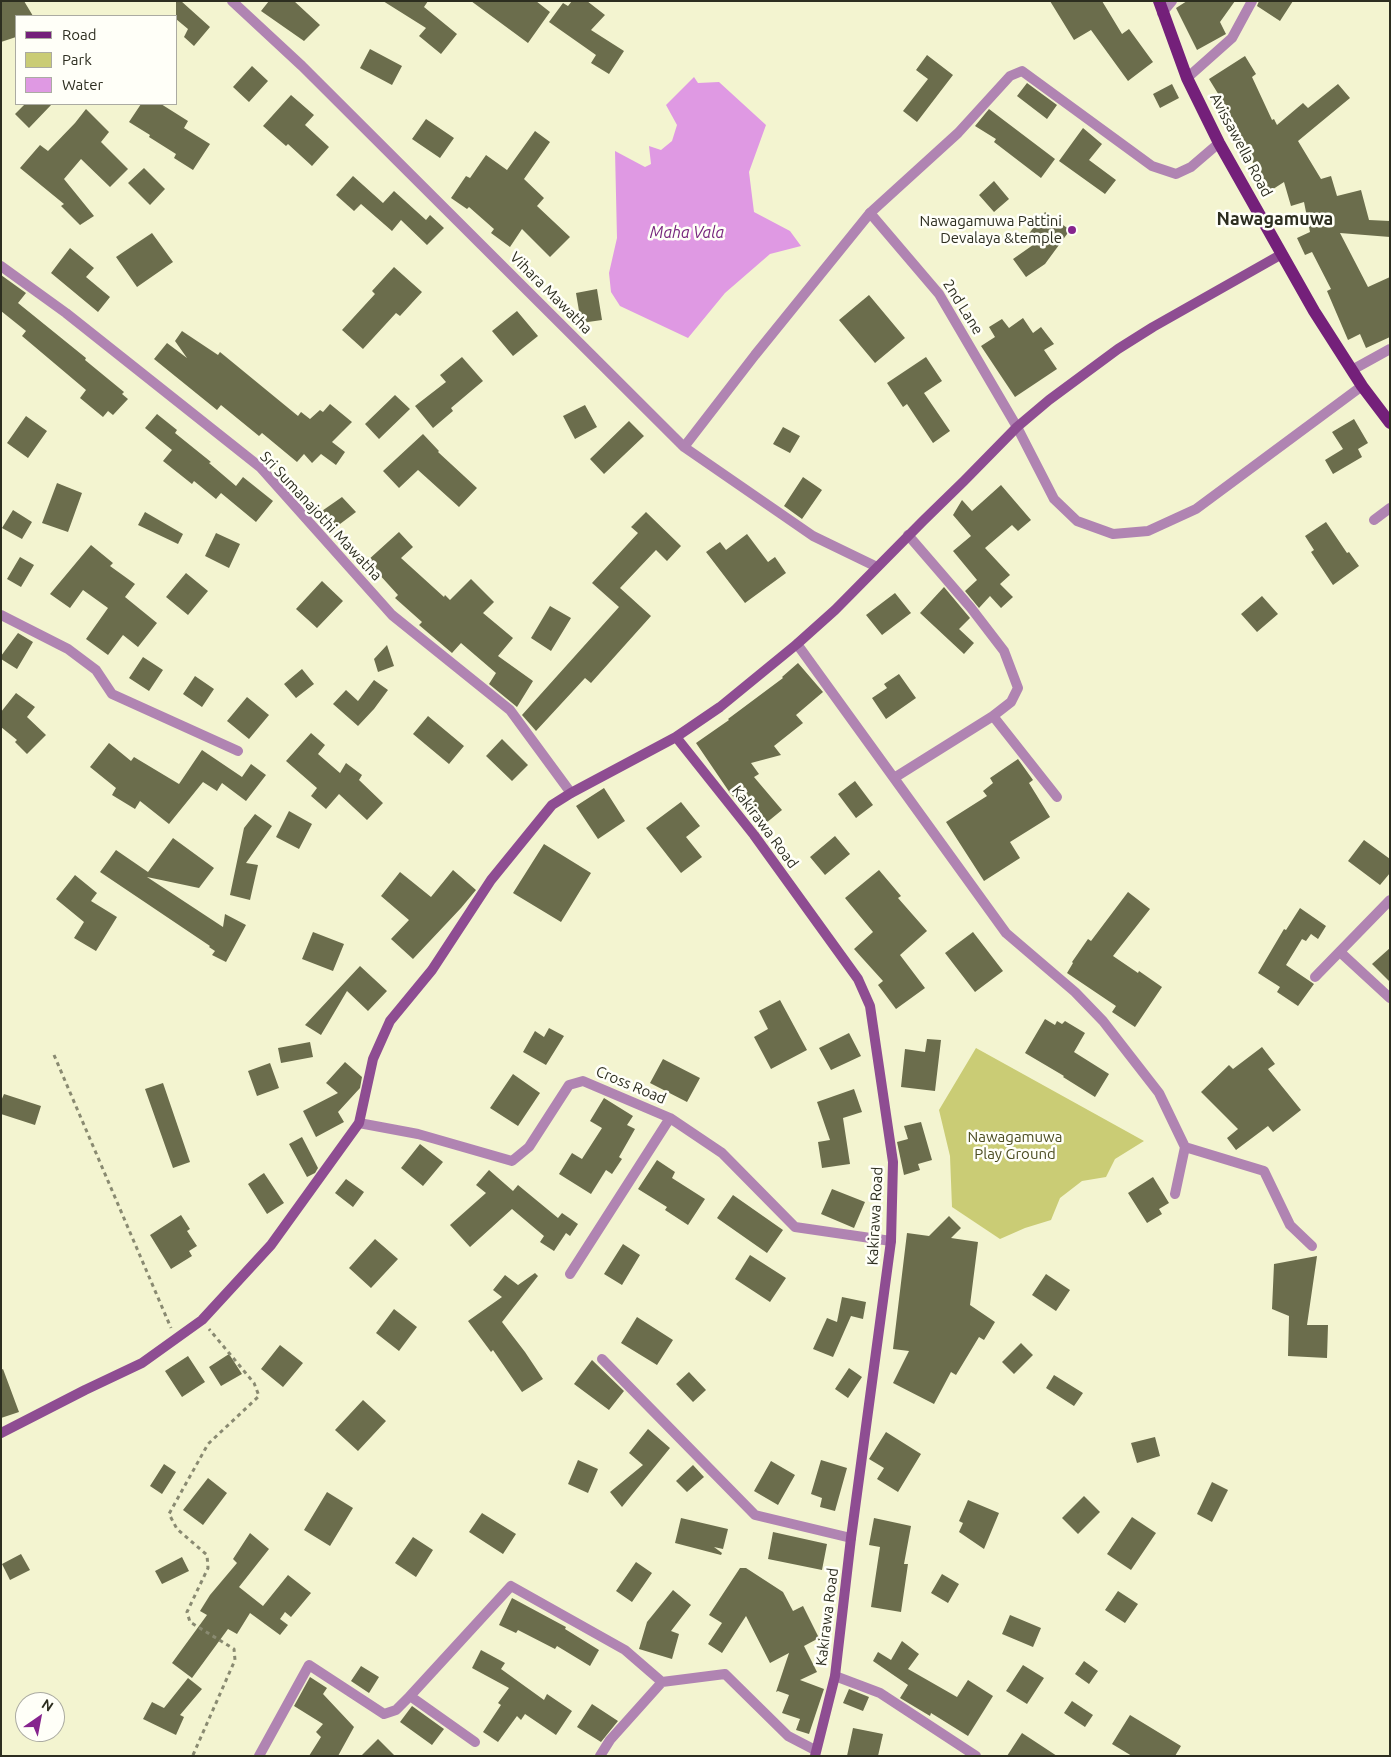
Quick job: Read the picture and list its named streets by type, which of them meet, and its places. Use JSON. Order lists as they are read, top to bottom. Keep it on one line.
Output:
{"streets":{"main road":["Avissawella Road"],"street":["Vihara Mawatha","2nd Lane","Sri Sumanajothi Mawatha","Kakirawa Road","Cross Road"]},"crossings":[["Avissawella Road","2nd Lane"],["Kakirawa Road","Cross Road"]],"districts":["Nawagamuwa"],"water":["Maha Vala"],"parks":["Nawagamuwa Play Ground"],"places":["Nawagamuwa Pattini Devalaya &temple"],"legend":["Road","Park","Water"],"north":"top right"}
